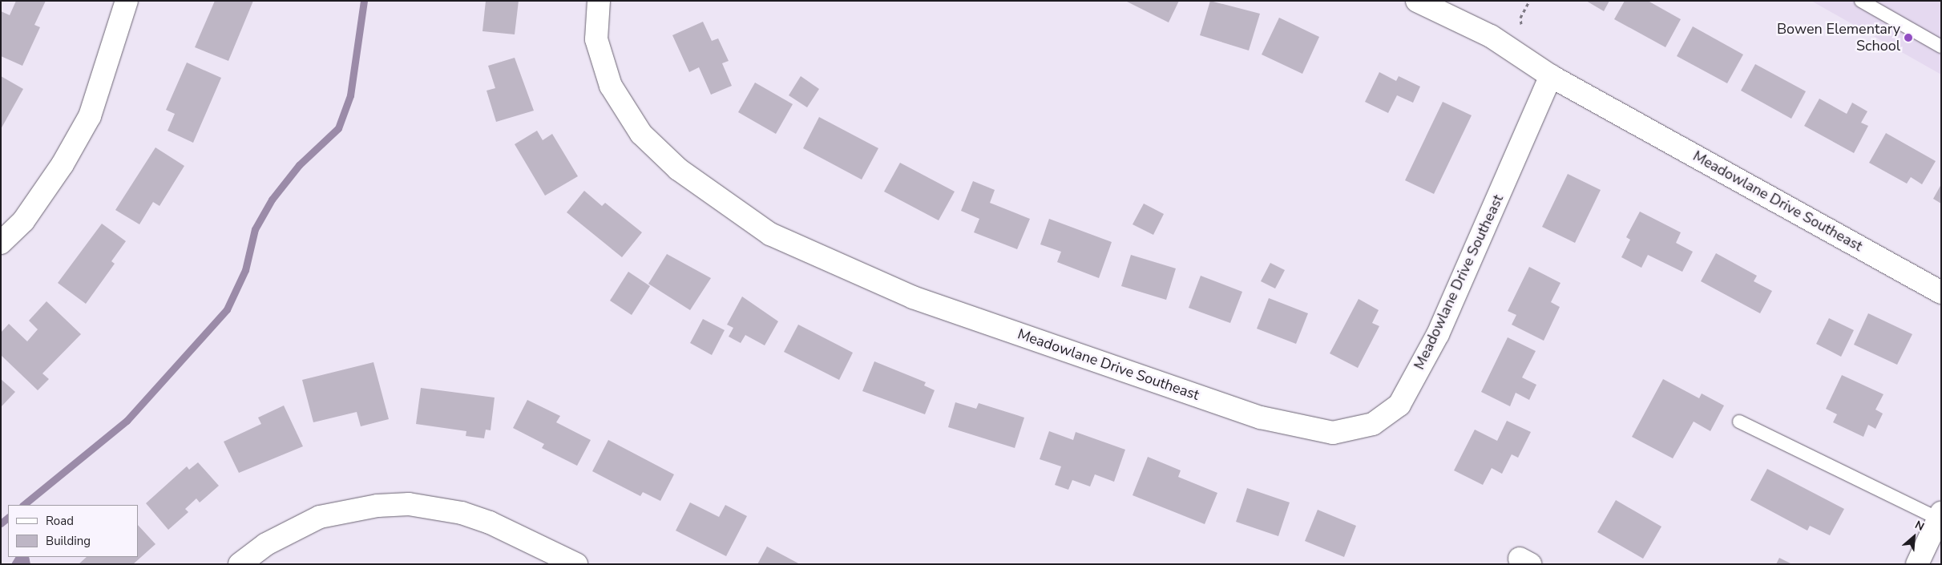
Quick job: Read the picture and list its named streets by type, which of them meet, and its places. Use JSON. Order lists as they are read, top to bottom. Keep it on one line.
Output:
{"streets":{"street":["Meadowlane Drive Southeast"]},"places":["Bowen Elementary School"],"legend":["Road","Building"],"north":"top right"}
